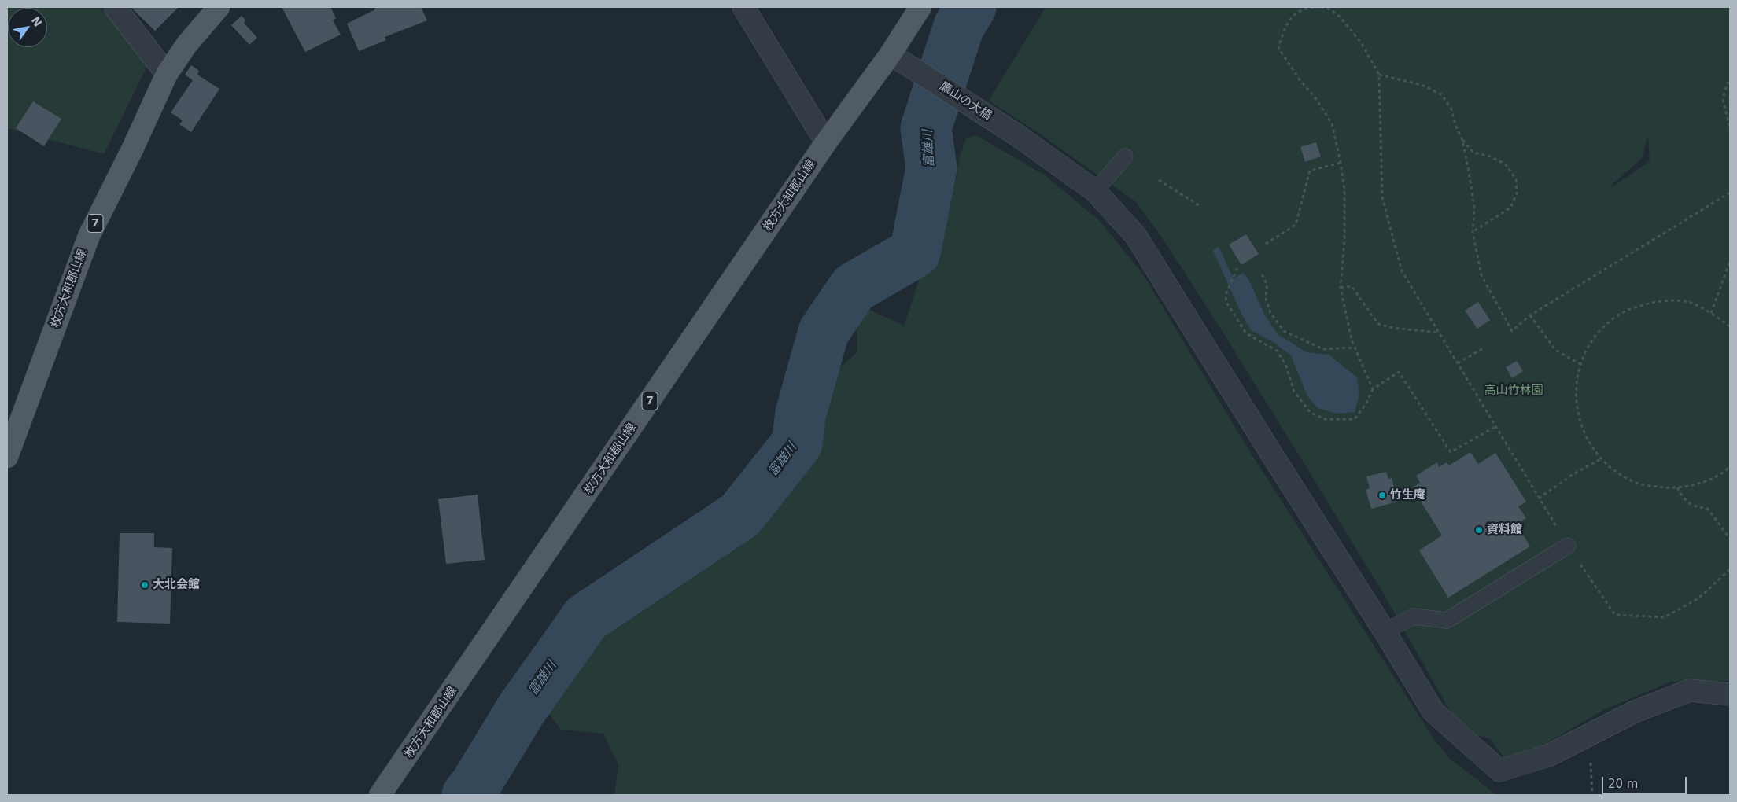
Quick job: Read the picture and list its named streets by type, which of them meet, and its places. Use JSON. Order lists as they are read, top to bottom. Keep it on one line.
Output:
{"streets":{"main road":["枚方大和郡山線","7"],"street":["鷹山の大橋"]},"crossings":[["鷹山の大橋","枚方大和郡山線"]],"water":["富雄川"],"parks":["高山竹林園"],"places":["竹生庵","資料館","大北会館"],"scale_bar":"20 m","north":"top right"}
